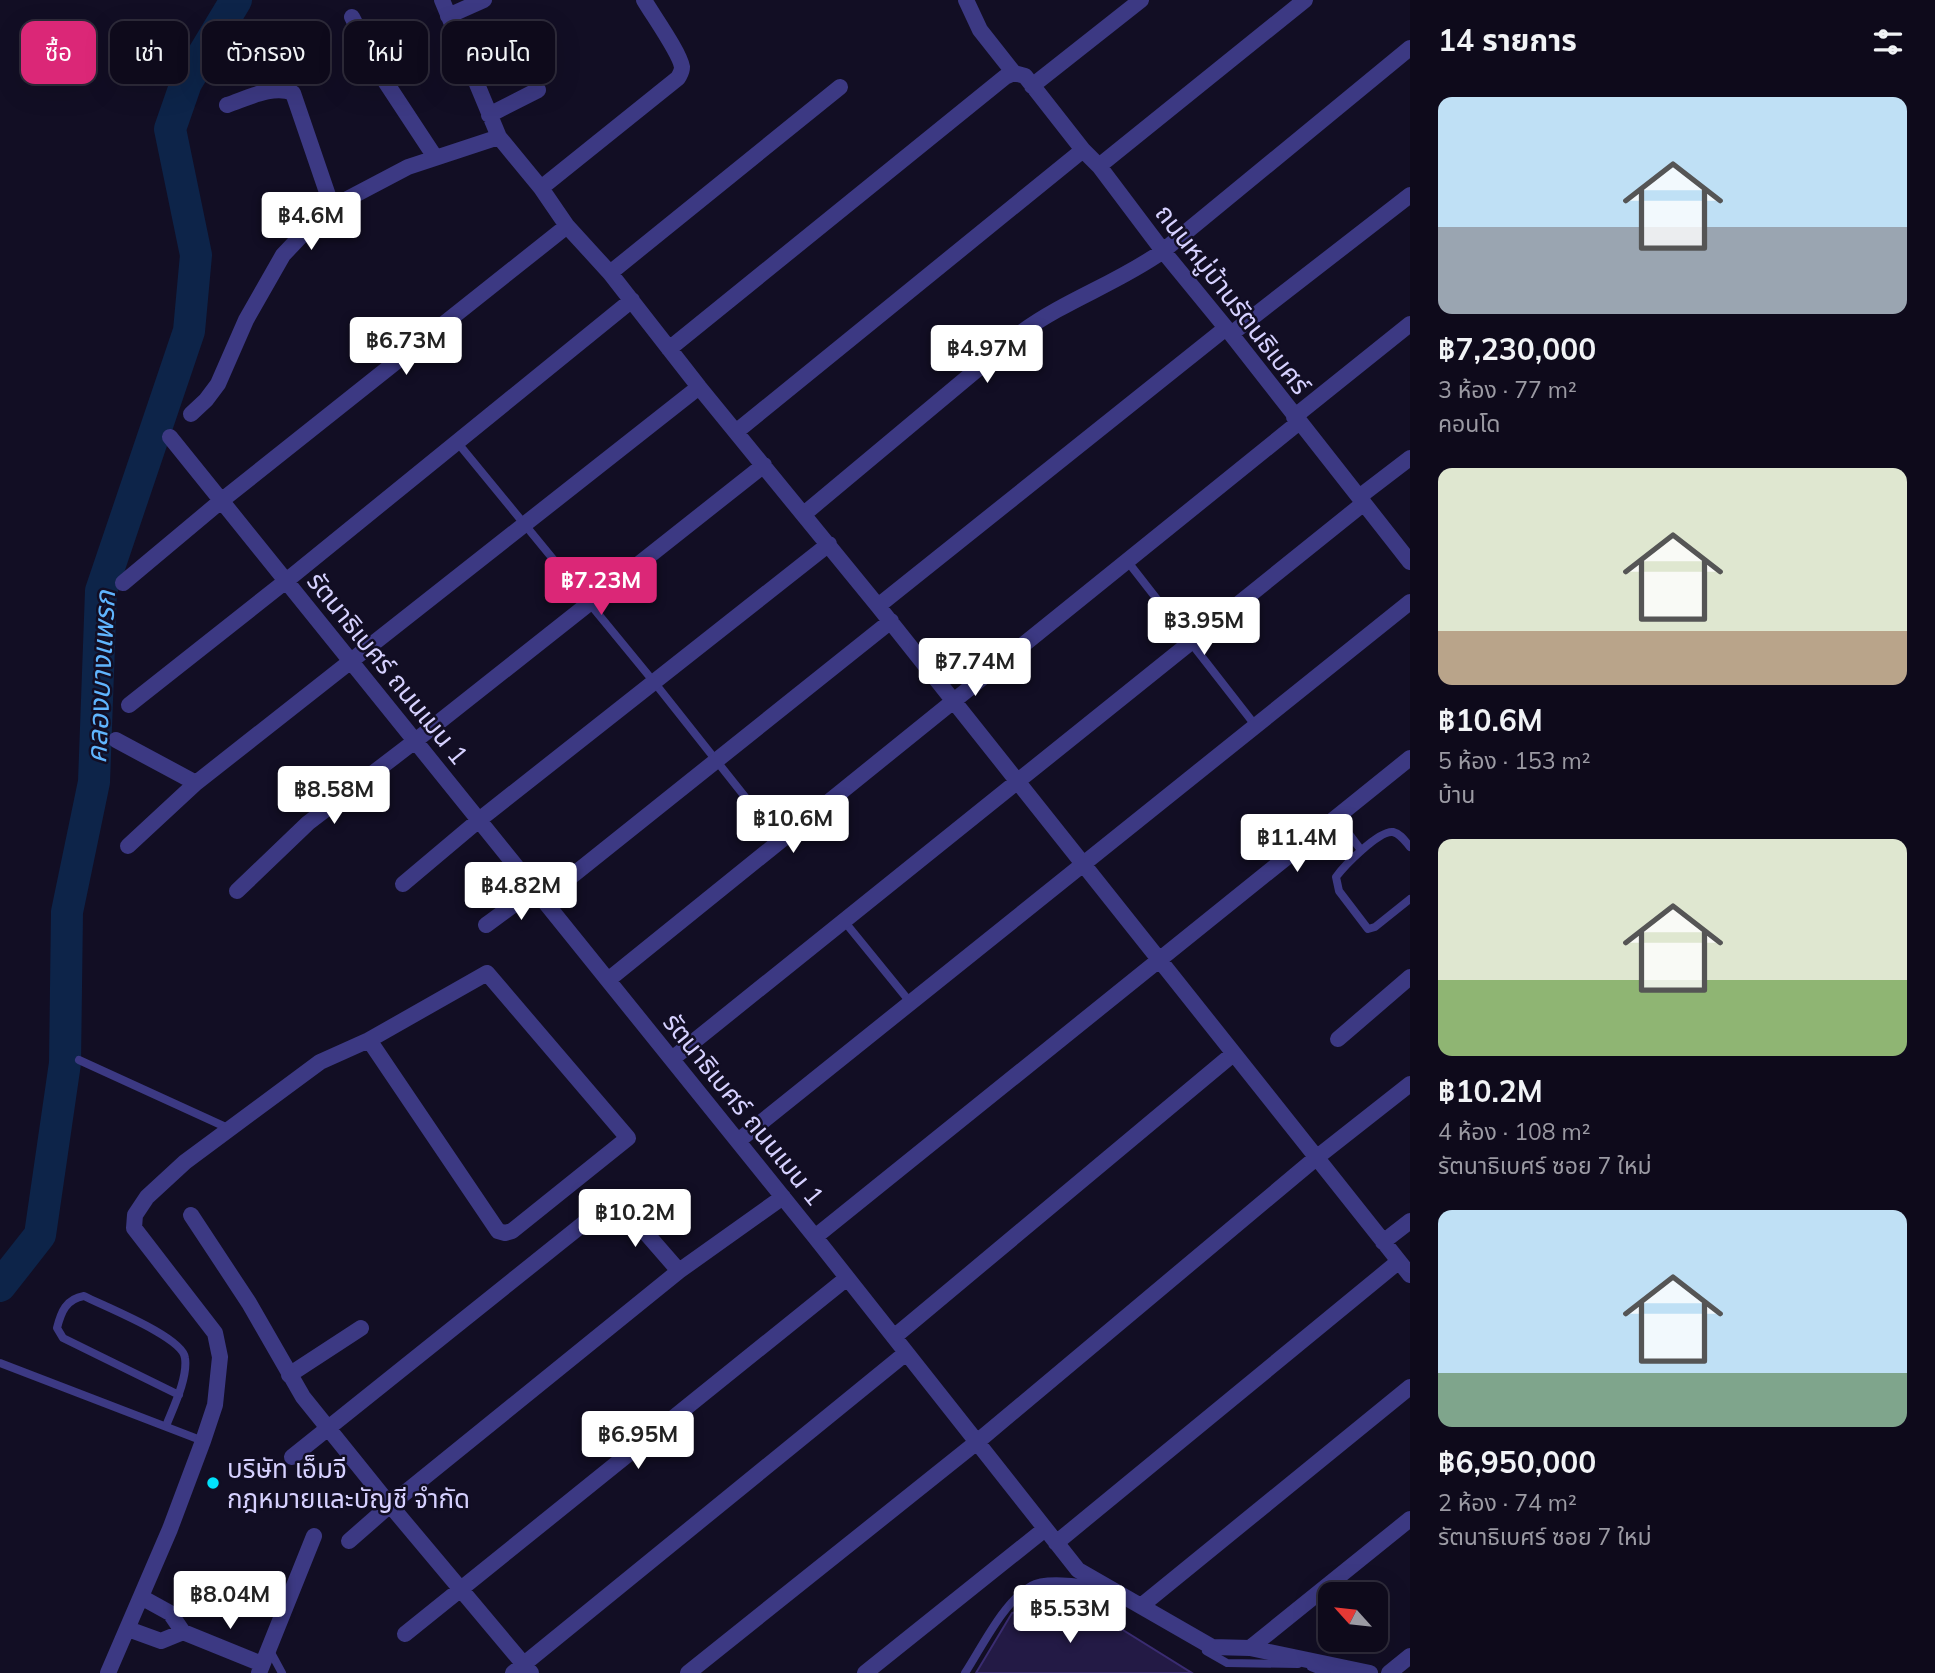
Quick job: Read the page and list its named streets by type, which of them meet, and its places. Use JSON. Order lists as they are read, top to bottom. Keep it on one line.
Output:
{"streets":{"street":["ถนนหมู่บ้านรัตนธิเบศร์","รัตนาธิเบศร์ ถนนเมน 1"]},"water":["คลองบางแพรก"],"places":["บริษัท เอ็มจี กฎหมายและบัญชี จำกัด"],"north":"top left","page":{"heading":"14 รายการ","chip":["ซื้อ","เช่า","ตัวกรอง","ใหม่","คอนโด"],"list":[{"name":"฿7,230,000","note":"3 ห้อง · 77 m² · คอนโด"},{"name":"฿10.6M","note":"5 ห้อง · 153 m² · บ้าน"},{"name":"฿10.2M","note":"4 ห้อง · 108 m² · รัตนาธิเบศร์ ซอย 7 ใหม่"},{"name":"฿6,950,000","note":"2 ห้อง · 74 m² · รัตนาธิเบศร์ ซอย 7 ใหม่"}],"price":["฿4.6M","฿6.73M","฿4.97M","฿7.23M","฿3.95M","฿7.74M","฿8.58M","฿10.6M","฿11.4M","฿4.82M","฿10.2M","฿6.95M","฿8.04M","฿5.53M"]}}
